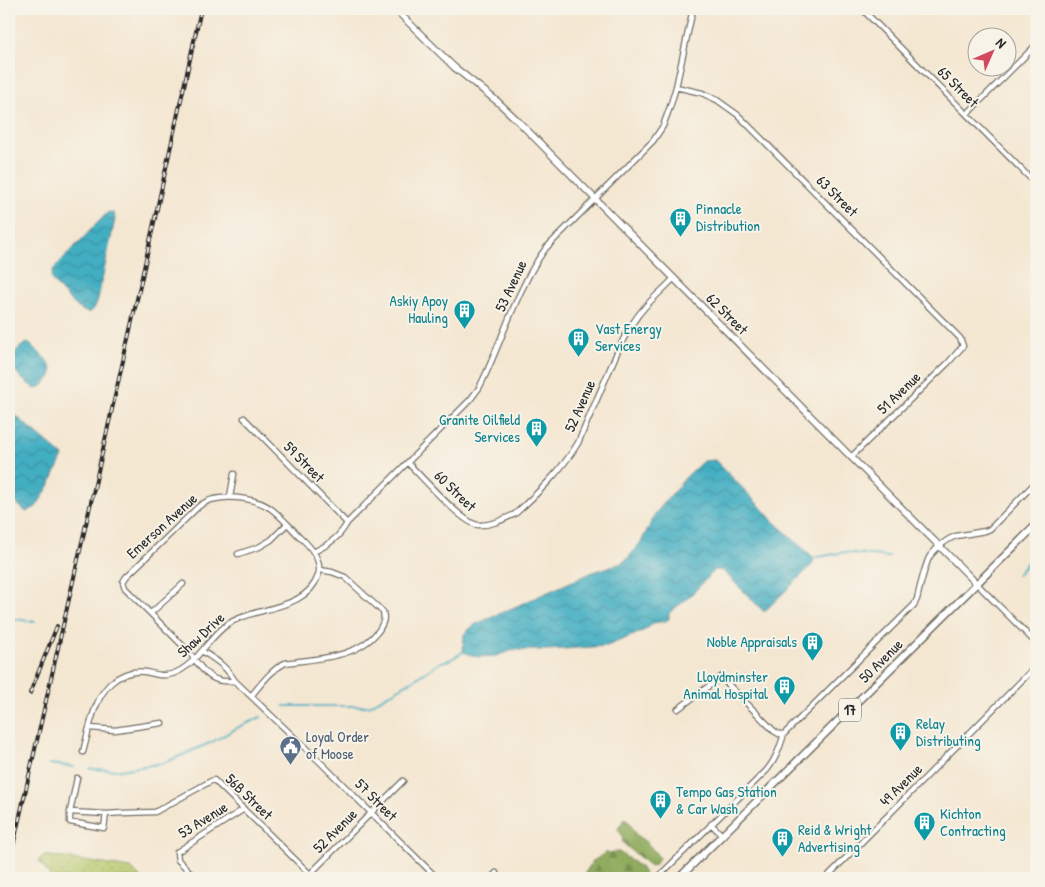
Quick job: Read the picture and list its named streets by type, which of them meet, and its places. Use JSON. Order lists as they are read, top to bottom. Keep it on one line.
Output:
{"streets":{"main road":["62 Street","50 Avenue","17"],"street":["65 Street","63 Street","53 Avenue","51 Avenue","52 Avenue","59 Street","60 Street","Emerson Avenue","Shaw Drive","49 Avenue","56B Street","57 Street"]},"crossings":[["63 Street","53 Avenue"],["63 Street","51 Avenue"],["53 Avenue","62 Street"],["53 Avenue","59 Street"],["53 Avenue","60 Street"],["53 Avenue","56B Street"],["62 Street","51 Avenue"],["62 Street","52 Avenue"],["62 Street","50 Avenue"],["52 Avenue","60 Street"],["52 Avenue","56B Street"],["52 Avenue","57 Street"],["Shaw Drive","57 Street"]],"places":{"building":["Pinnacle Distribution","Askiy Apoy Hauling","Vast Energy Services","Granite Oilfield Services","Noble Appraisals","Lloydminster Animal Hospital","Relay Distributing","Tempo Gas Station & Car Wash","Kichton Contracting","Reid & Wright Advertising"],"public building":["Loyal Order of Moose"]},"north":"top right"}
